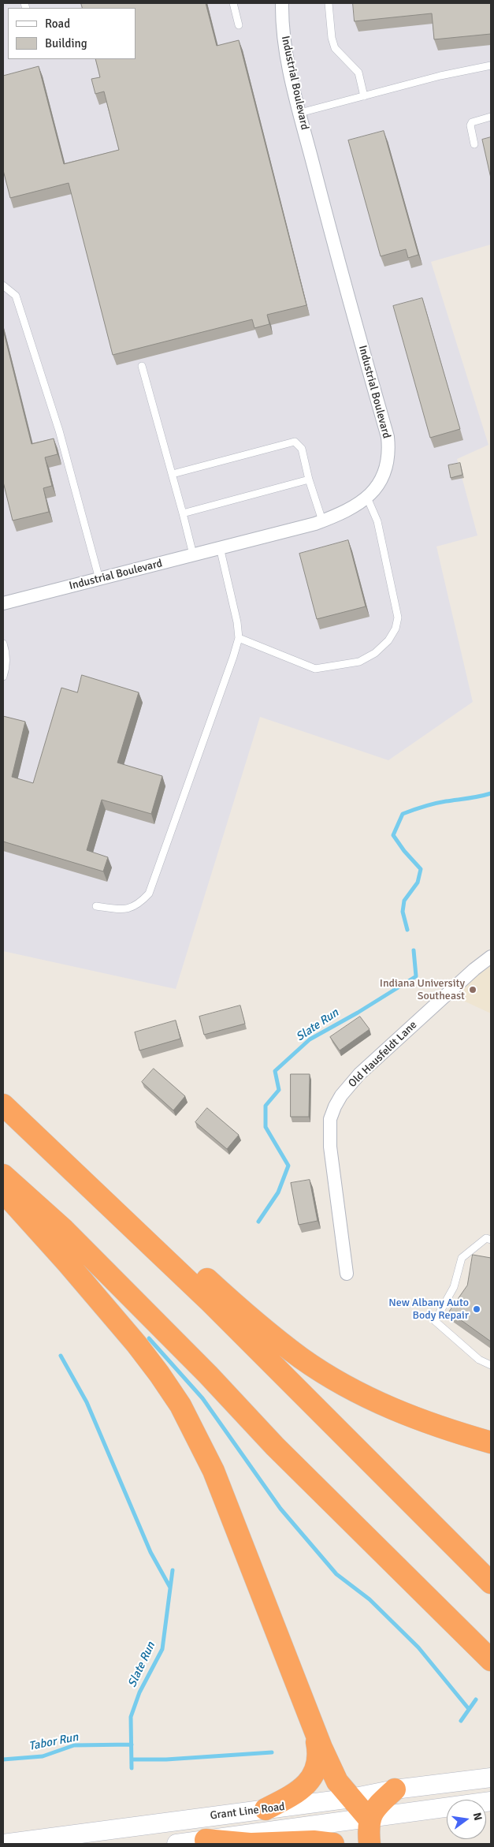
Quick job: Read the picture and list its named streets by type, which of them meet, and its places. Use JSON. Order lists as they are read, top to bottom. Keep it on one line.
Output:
{"streets":{"main road":["Grant Line Road"],"street":["Industrial Boulevard","Old Hausfeldt Lane"]},"water":["Slate Run","Tabor Run"],"places":["Indiana University Southeast","New Albany Auto Body Repair"],"legend":["Road","Building"],"north":"right"}
